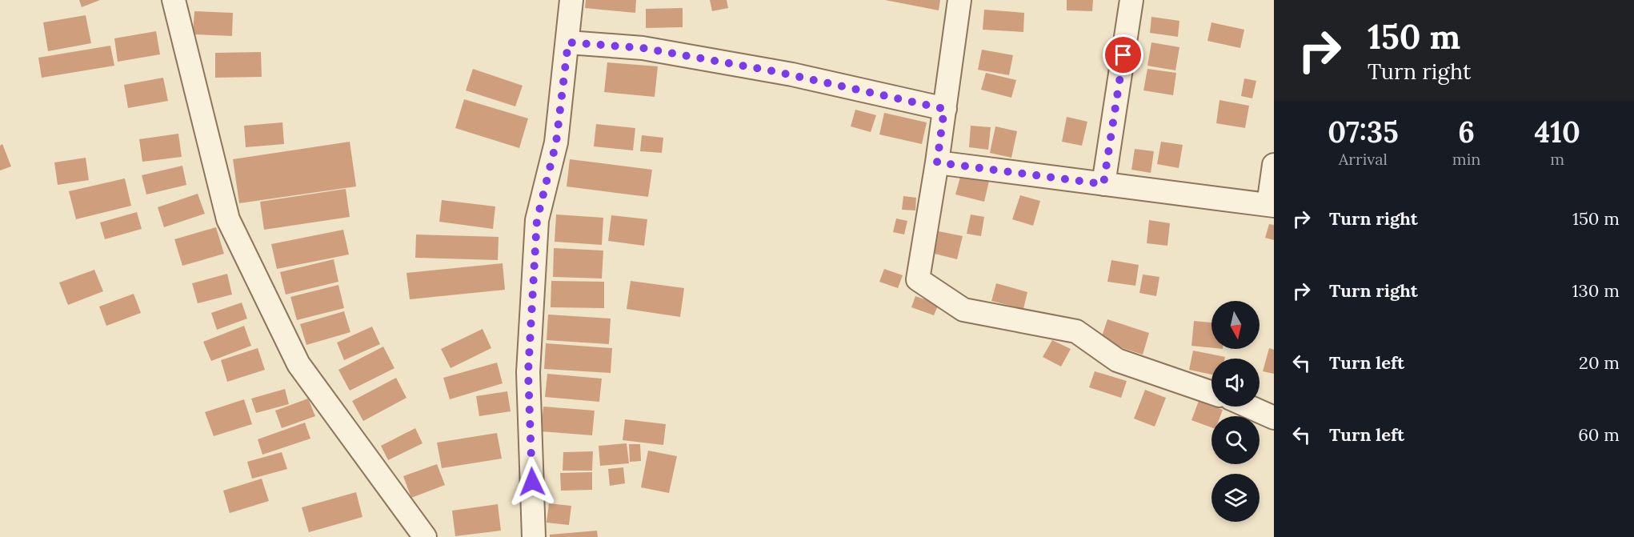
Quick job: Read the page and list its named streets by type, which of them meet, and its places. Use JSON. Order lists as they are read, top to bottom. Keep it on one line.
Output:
{"north":"bottom","page":{"turn":["150 m","Turn right"],"eta":["07:35","Arrival","6","min","410","m"],"list":[{"name":"Turn right","value":"150 m"},{"name":"Turn right","value":"130 m"},{"name":"Turn left","value":"20 m"},{"name":"Turn left","value":"60 m"}]}}
